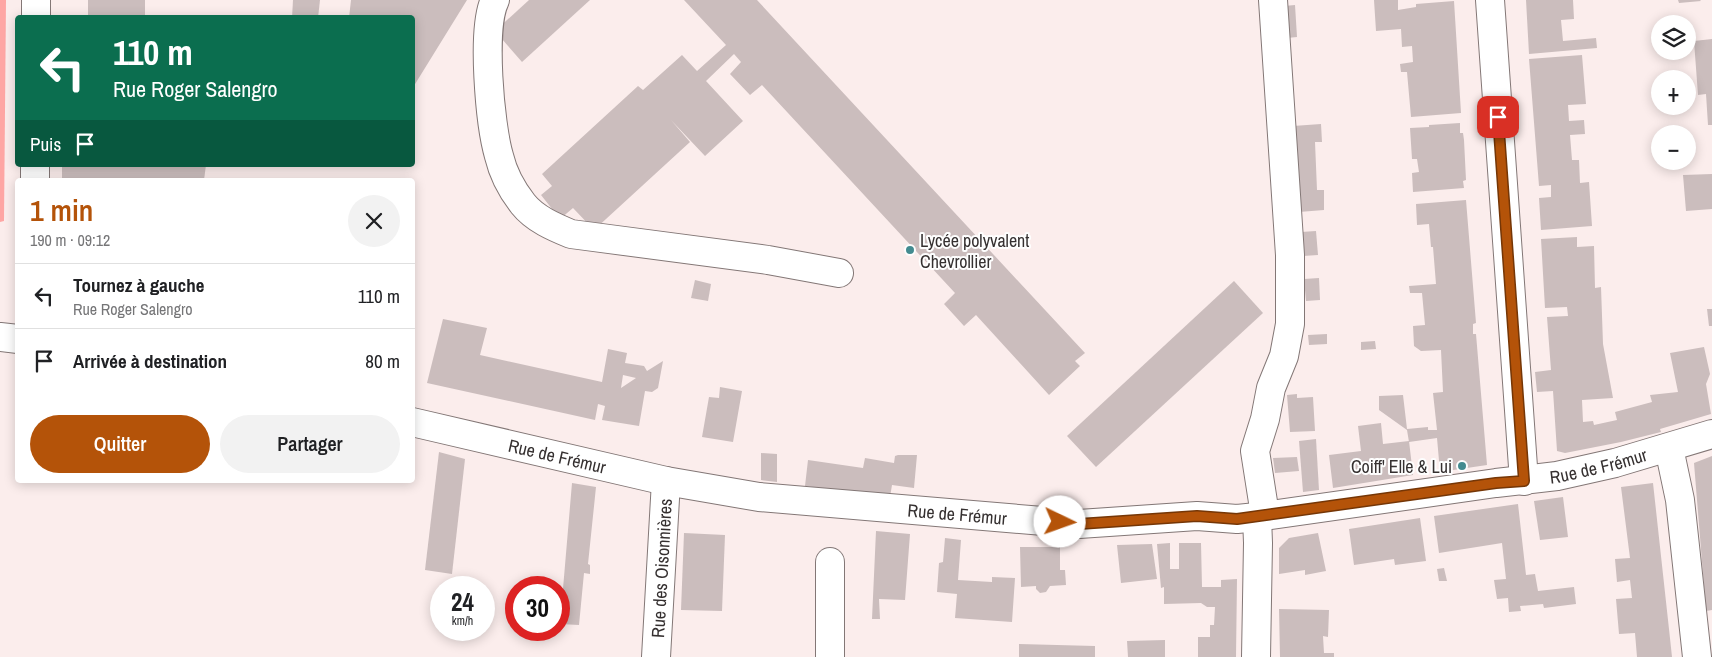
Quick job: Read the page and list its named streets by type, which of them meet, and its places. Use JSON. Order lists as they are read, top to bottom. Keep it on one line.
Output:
{"streets":{"street":["Rue de Frémur","Rue des Oisonnières"]},"crossings":[["Rue de Frémur","Rue des Oisonnières"]],"places":["Lycée polyvalent Chevrollier","Coiff' Elle & Lui"],"page":{"map_buttons":["+","−"],"turn":["110 m","Rue Roger Salengro"],"then":"Puis","heading":["1 min","190 m · 09:12"],"list":[{"name":"Tournez à gauche","note":"Rue Roger Salengro","value":"110 m"},{"name":"Arrivée à destination","value":"80 m"}],"buttons":["Quitter","Partager"],"speed":"24 km/h","limit":"30"}}
